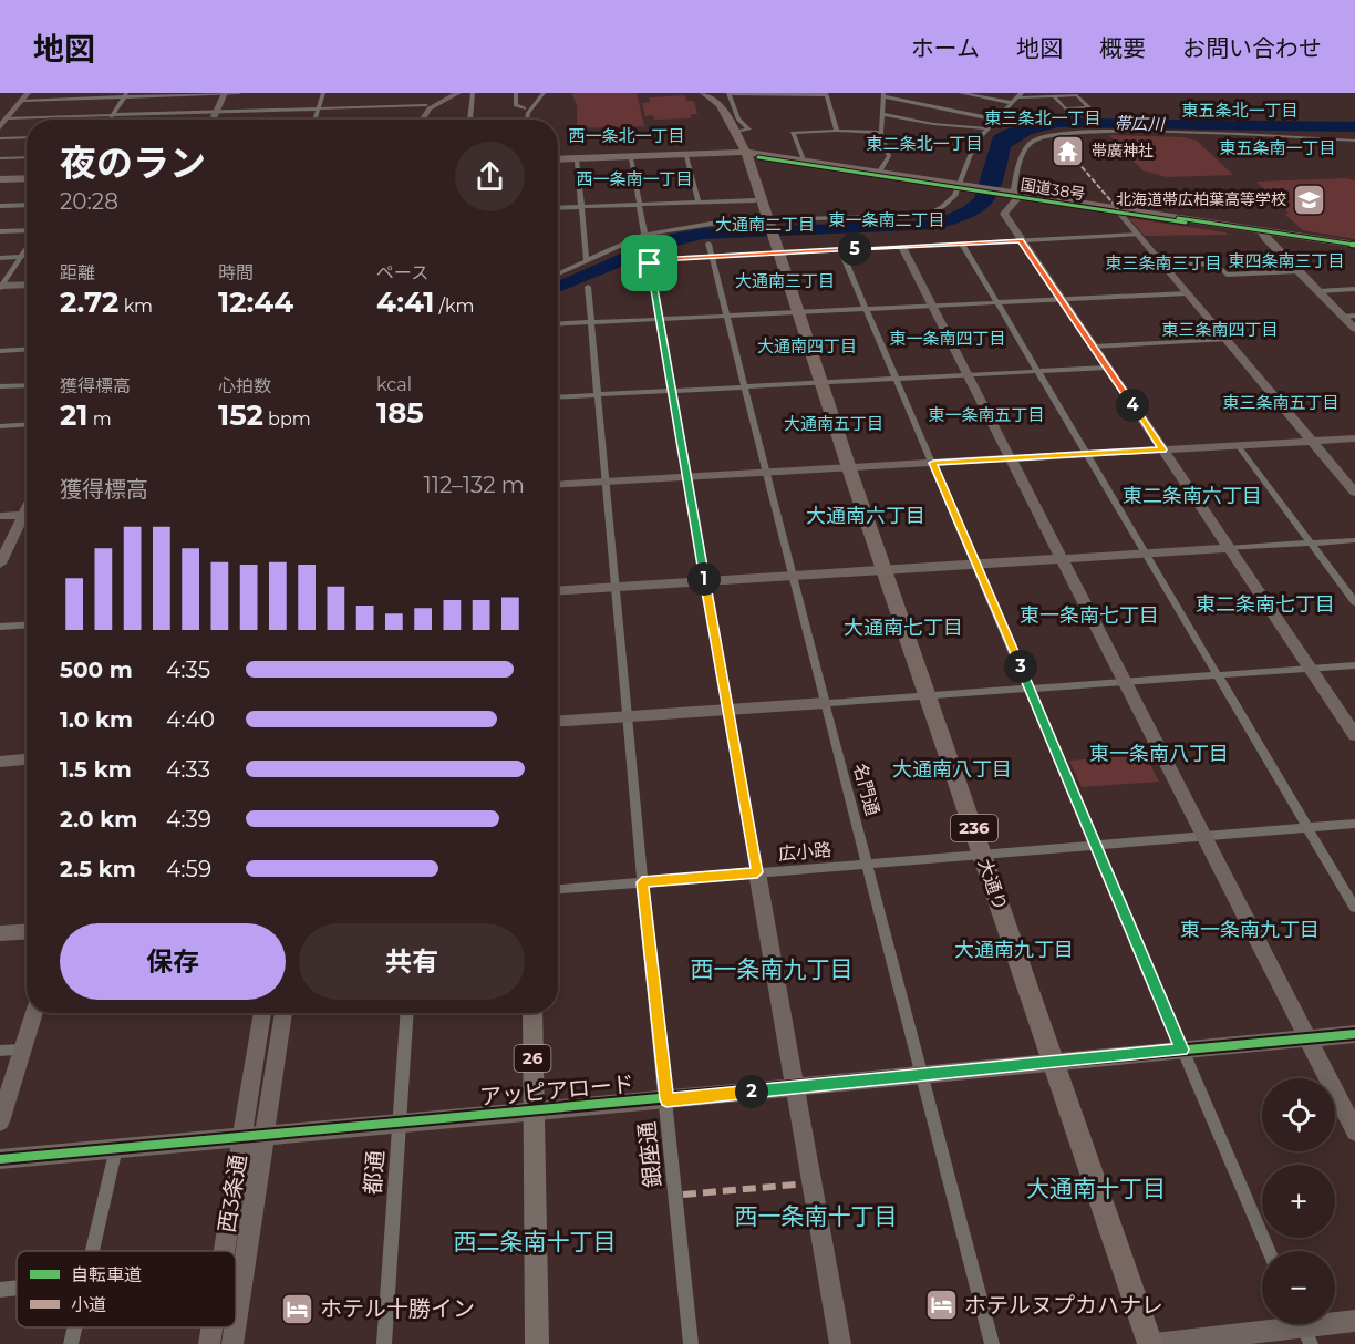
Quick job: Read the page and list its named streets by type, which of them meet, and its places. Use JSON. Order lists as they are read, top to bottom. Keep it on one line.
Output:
{"streets":{"highway":["国道38号","236","大通り"],"main road":["26"],"street":["名門通","広小路","アッピアロード","銀座通","都通","西3条通"]},"crossings":[["国道38号","大通り"],["名門通","広小路"],["名門通","アッピアロード"],["広小路","大通り"],["広小路","銀座通"],["大通り","アッピアロード"],["26","アッピアロード"],["アッピアロード","銀座通"],["アッピアロード","都通"],["アッピアロード","西3条通"]],"districts":["東五条北一丁目","東三条北一丁目","西一条北一丁目","東二条北一丁目","東五条南一丁目","西一条南一丁目","東一条南二丁目","大通南二丁目","東四条南三丁目","東三条南三丁目","大通南三丁目","東三条南四丁目","東一条南四丁目","大通南四丁目","東三条南五丁目","東一条南五丁目","大通南五丁目","東二条南六丁目","大通南六丁目","東二条南七丁目","東一条南七丁目","大通南七丁目","東一条南八丁目","大通南八丁目","東一条南九丁目","大通南九丁目","西一条南九丁目","大通南十丁目","西一条南十丁目","西二条南十丁目"],"water":["帯広川"],"places":{"temple":["帯廣神社"],"school or university":["北海道帯広柏葉高等学校"],"hotel":["ホテルヌプカハナレ","ホテル十勝イン"]},"legend":["自転車道","小道"],"page":{"header":"地図","nav":["ホーム","地図","概要","お問い合わせ"],"heading":["夜のラン","20:28"],"pins":["5","4","1","3","2"],"stats":[["距離","2.72 km"],["時間","12:44"],["ペース","4:41 /km"],["獲得標高","21 m"],["心拍数","152 bpm"],["kcal","185"]],"chart":["獲得標高","112–132 m"],"list":[{"name":"500 m","note":"4:35"},{"name":"1.0 km","note":"4:40"},{"name":"1.5 km","note":"4:33"},{"name":"2.0 km","note":"4:39"},{"name":"2.5 km","note":"4:59"}],"buttons":["保存","共有"],"map_buttons":["+","−"]}}
